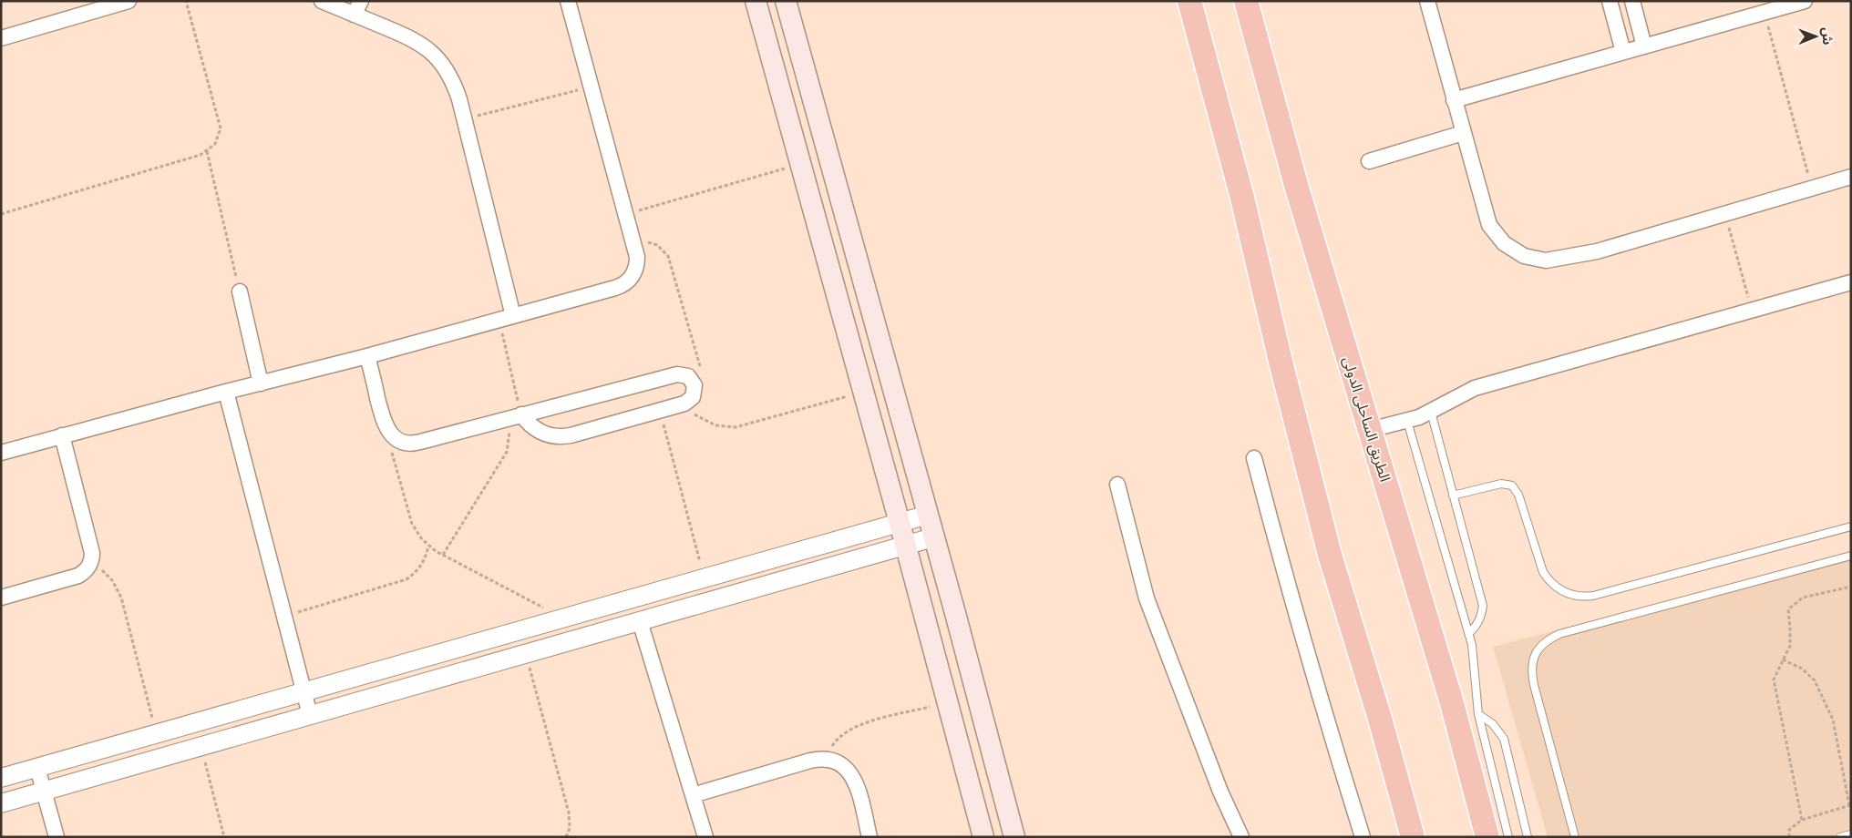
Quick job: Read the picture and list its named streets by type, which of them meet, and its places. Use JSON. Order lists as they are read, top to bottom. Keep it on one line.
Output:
{"streets":{"highway":["الطريق الساحلى الدولى"]},"north":"right"}
